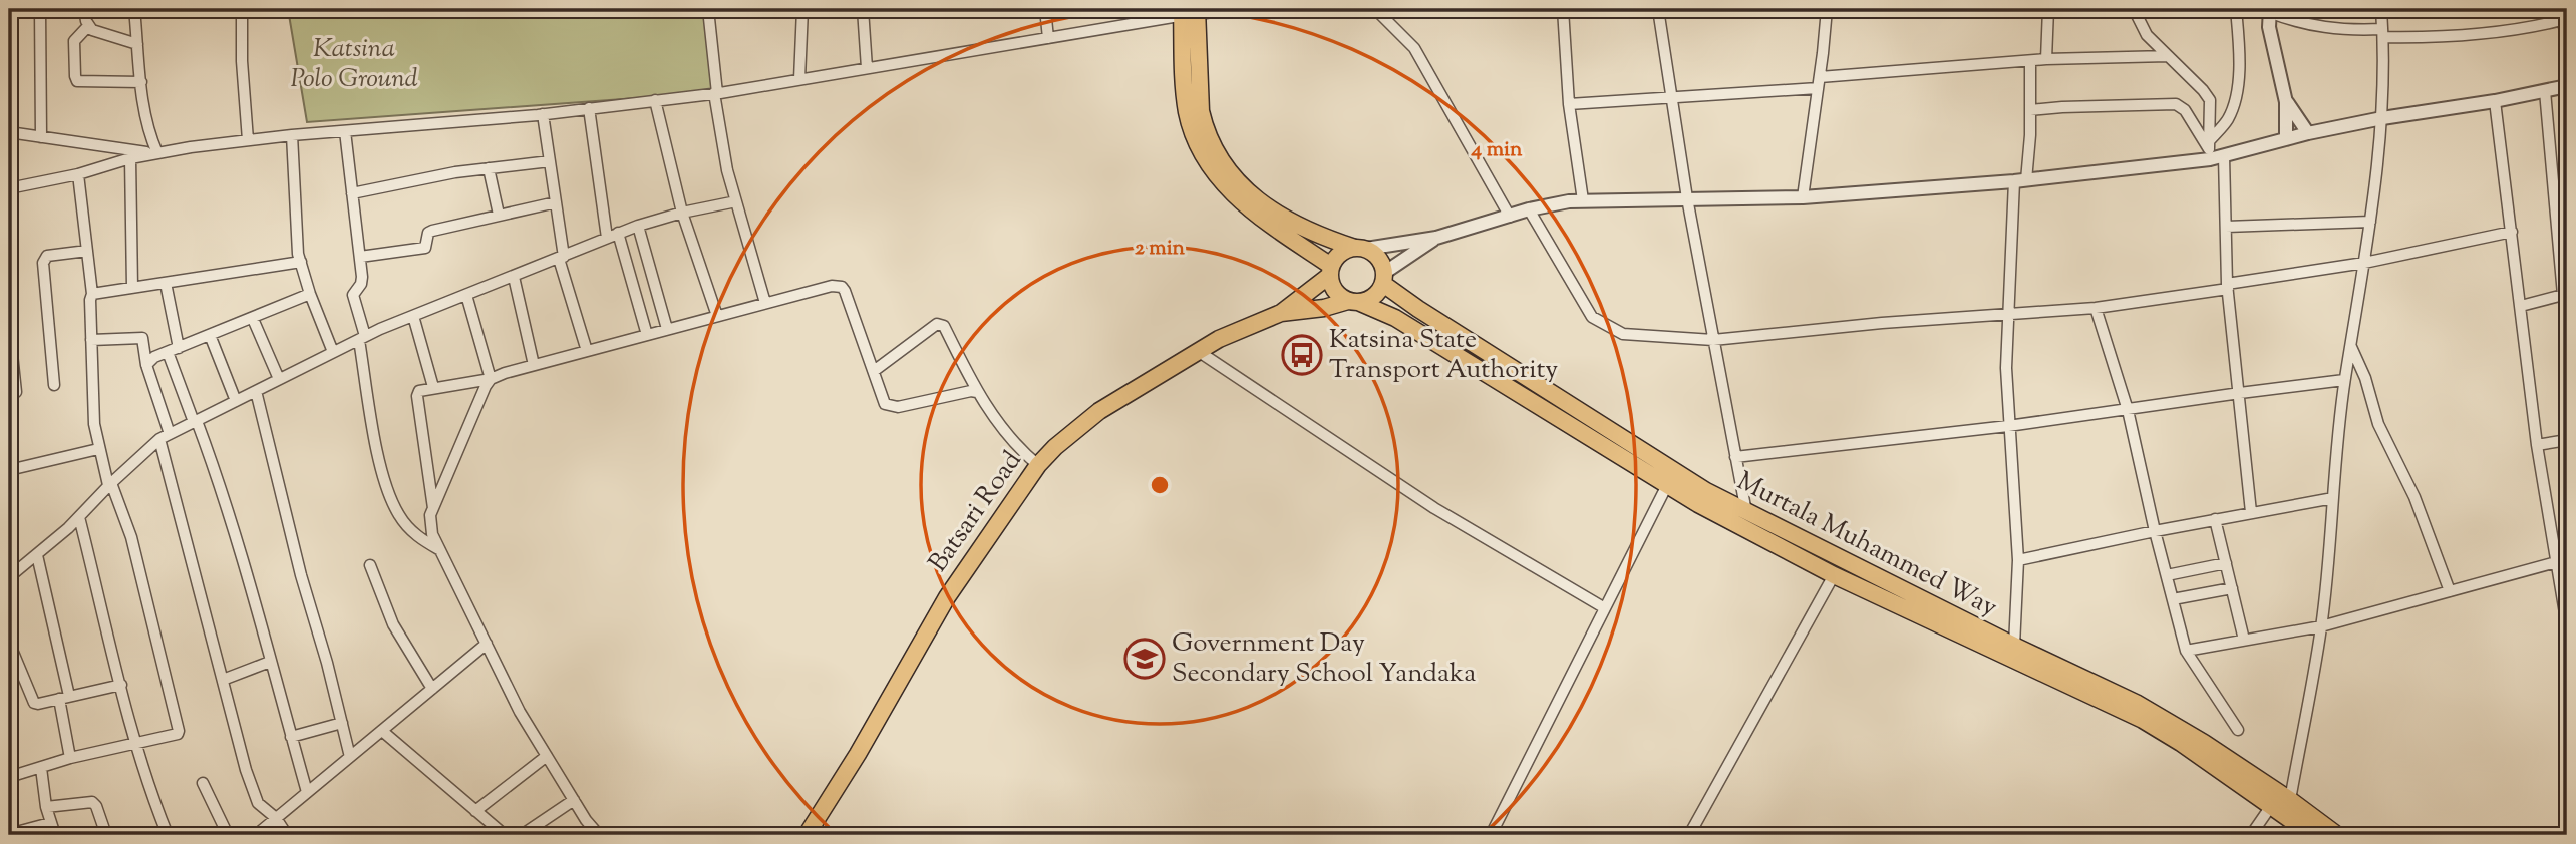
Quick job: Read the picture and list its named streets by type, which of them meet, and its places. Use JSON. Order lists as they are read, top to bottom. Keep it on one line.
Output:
{"streets":{"main road":["Batsari Road","Murtala Muhammed Way"]},"parks":["Katsina Polo Ground"],"places":{"bus stop":["Katsina State Transport Authority"],"school or university":["Government Day Secondary School Yandaka"]},"rings":["4 min","2 min"]}
